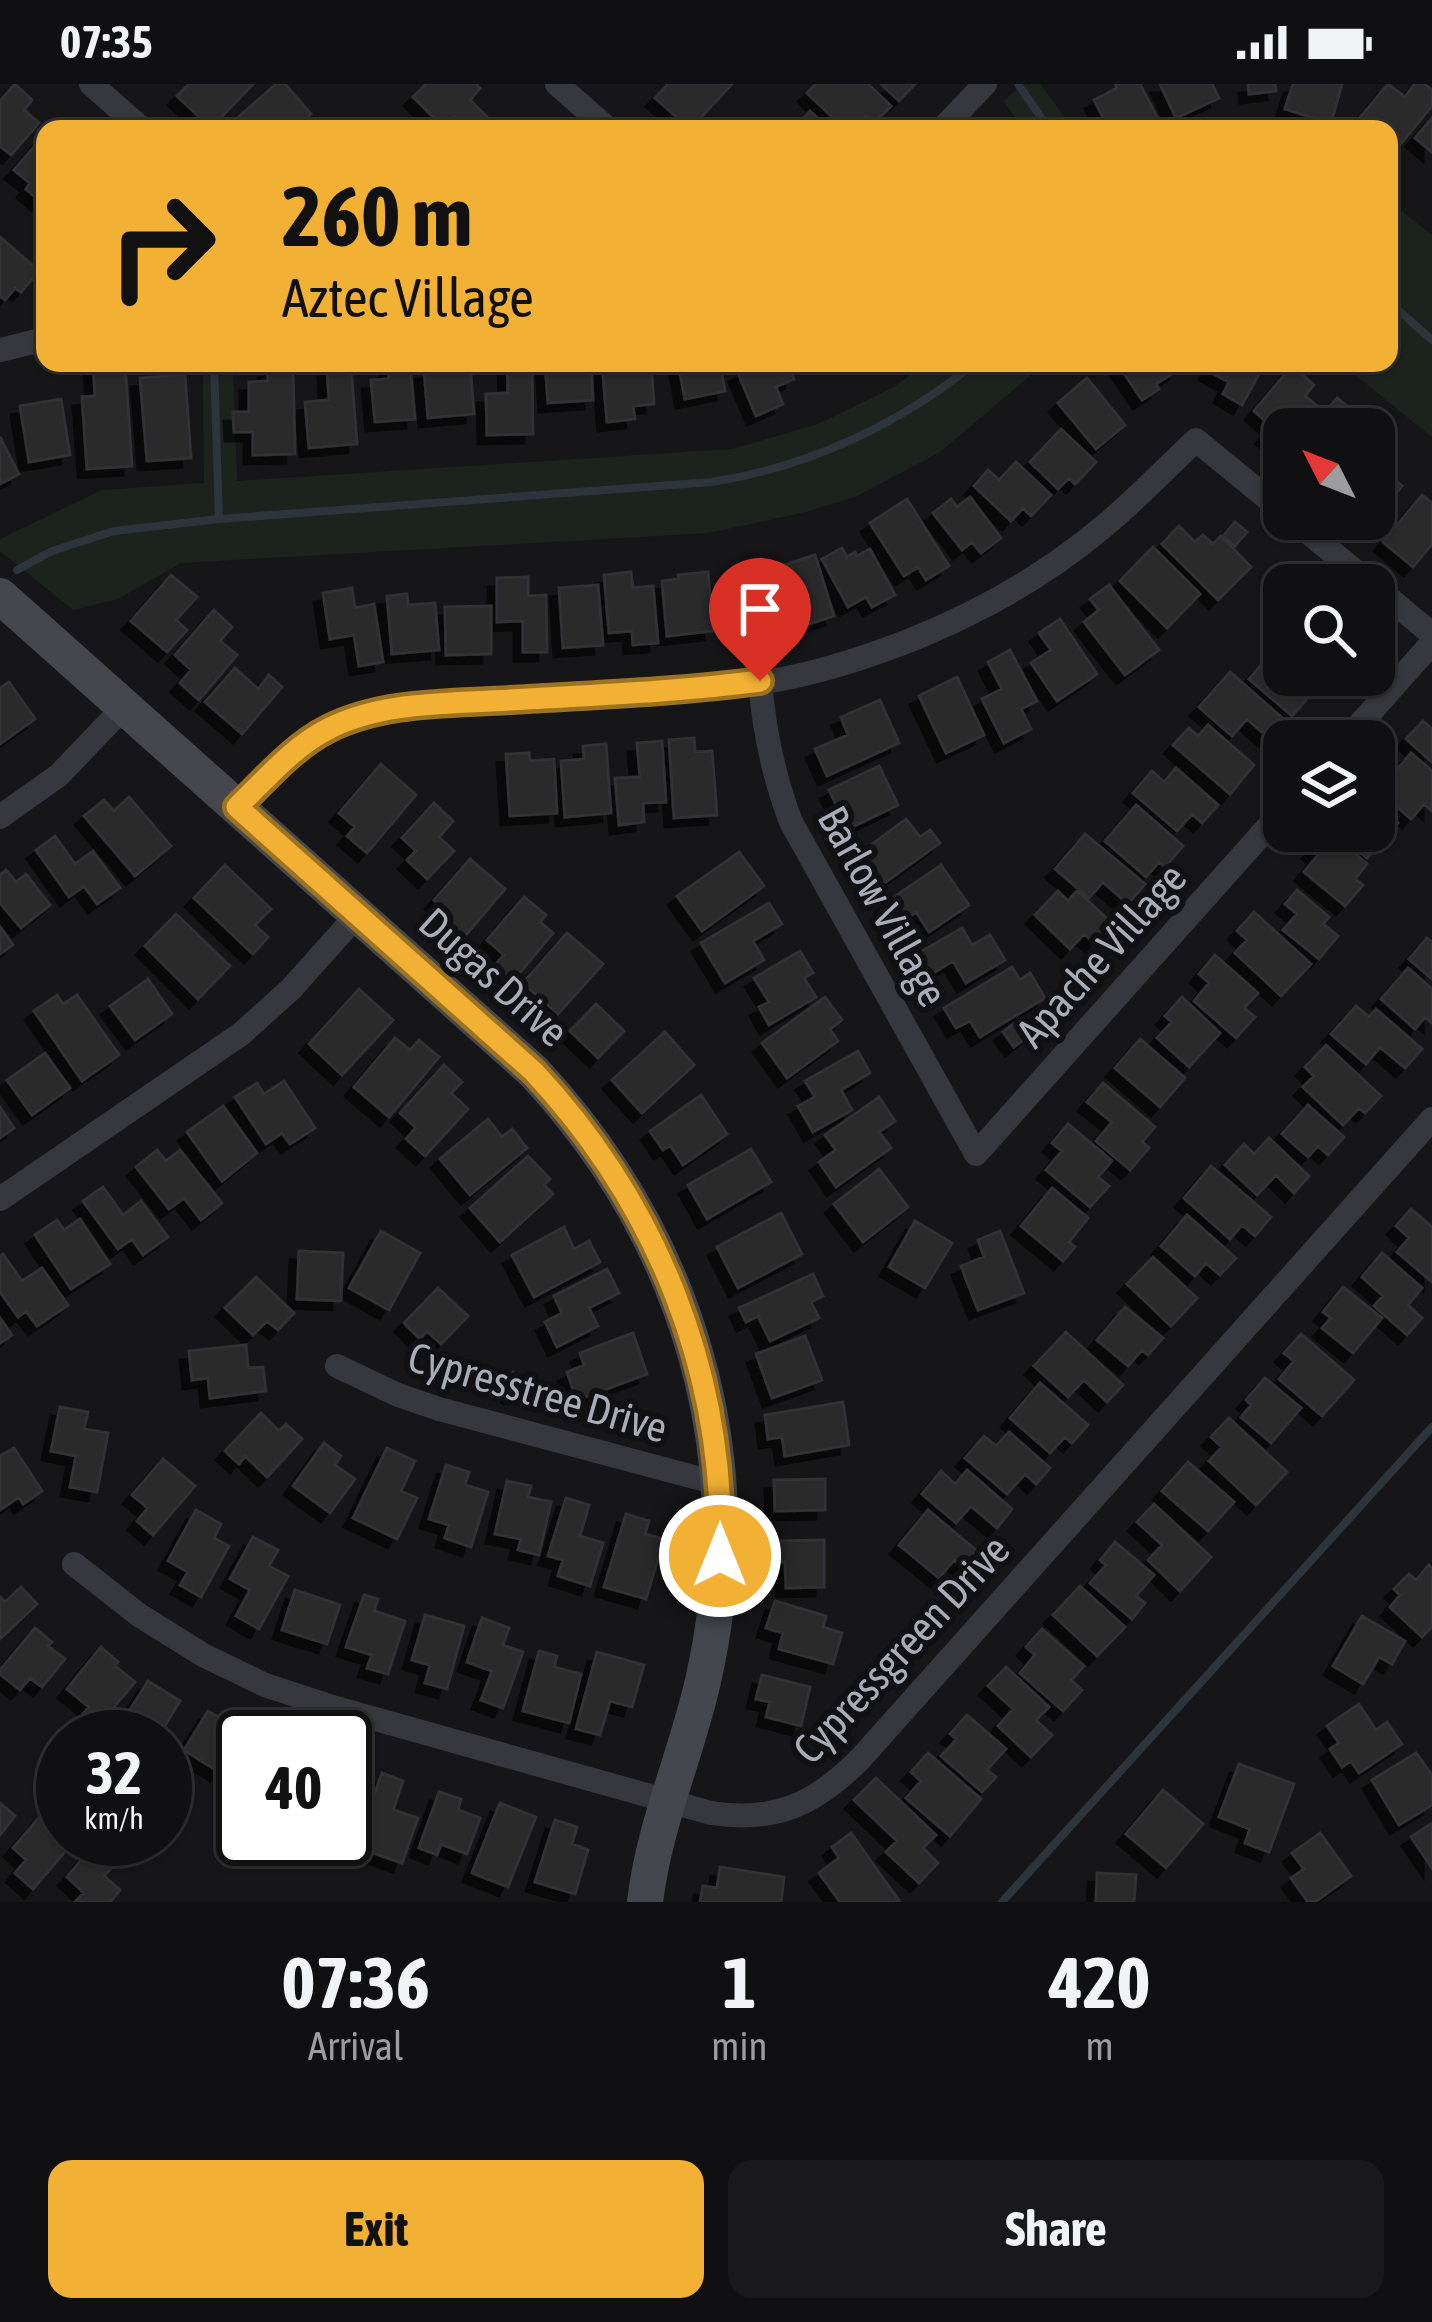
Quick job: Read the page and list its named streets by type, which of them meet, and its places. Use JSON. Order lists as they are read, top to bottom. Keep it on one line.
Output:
{"streets":{"street":["Barlow Village","Apache Village","Dugas Drive","Cypresstree Drive","Cypressgreen Drive"]},"crossings":[["Barlow Village","Apache Village"],["Dugas Drive","Cypresstree Drive"],["Dugas Drive","Cypressgreen Drive"]],"north":"top left","page":{"status":"07:35","turn":["260 m","Aztec Village"],"speed":"32 km/h","limit":"40","eta":["07:36","Arrival","1","min","420","m"],"buttons":["Exit","Share"]}}
